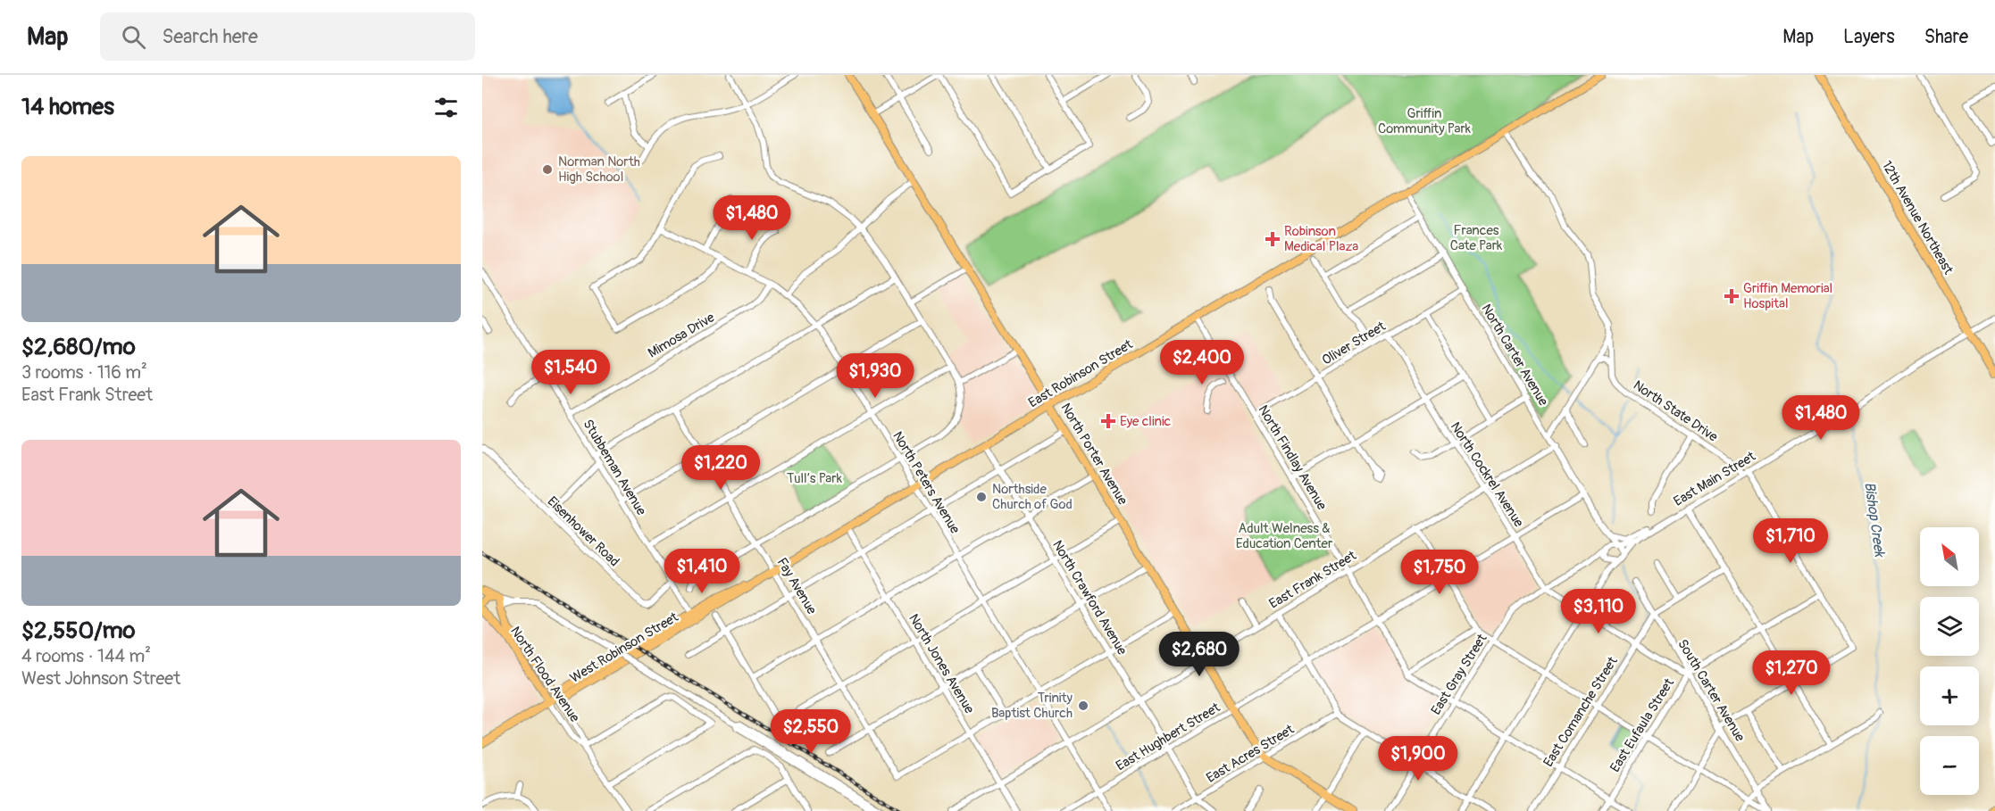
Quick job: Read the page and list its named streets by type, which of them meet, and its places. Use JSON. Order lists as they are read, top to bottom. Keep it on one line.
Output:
{"streets":{"main road":["12th Avenue Northeast","East Robinson Street","North Porter Avenue","West Robinson Street","North Flood Avenue"],"street":["Mimosa Drive","Oliver Street","North Carter Avenue","North State Drive","North Findlay Avenue","Stubbeman Avenue","North Cockrel Avenue","East Main Street","North Peters Avenue","Eisenhower Road","East Frank Street","Fay Avenue","North Crawford Avenue","North Jones Avenue","East Gray Street","South Carter Avenue","East Comanche Street","East Eufaula Street","East Hughbert Street","East Acres Street"]},"crossings":[["12th Avenue Northeast","East Main Street"],["Mimosa Drive","Stubbeman Avenue"],["Mimosa Drive","North Peters Avenue"],["Oliver Street","North Carter Avenue"],["Oliver Street","North Findlay Avenue"],["Oliver Street","North Cockrel Avenue"],["North Carter Avenue","East Robinson Street"],["North Carter Avenue","East Main Street"],["North Carter Avenue","East Frank Street"],["North Carter Avenue","East Hughbert Street"],["East Robinson Street","North State Drive"],["East Robinson Street","North Porter Avenue"],["East Robinson Street","North Findlay Avenue"],["East Robinson Street","North Peters Avenue"],["East Robinson Street","North Crawford Avenue"],["East Robinson Street","West Robinson Street"],["East Robinson Street","North Jones Avenue"],["North State Drive","East Main Street"],["North State Drive","East Eufaula Street"],["North Porter Avenue","East Frank Street"],["North Porter Avenue","East Hughbert Street"],["North Porter Avenue","East Acres Street"],["North Findlay Avenue","East Frank Street"],["North Findlay Avenue","East Gray Street"],["North Findlay Avenue","East Comanche Street"],["North Findlay Avenue","East Eufaula Street"],["North Findlay Avenue","East Hughbert Street"],["Stubbeman Avenue","Eisenhower Road"],["Stubbeman Avenue","West Robinson Street"],["North Cockrel Avenue","East Frank Street"],["North Cockrel Avenue","East Gray Street"],["North Cockrel Avenue","South Carter Avenue"],["North Cockrel Avenue","East Comanche Street"],["North Cockrel Avenue","East Eufaula Street"],["North Cockrel Avenue","East Hughbert Street"],["North Peters Avenue","East Frank Street"],["North Peters Avenue","East Hughbert Street"],["East Frank Street","North Crawford Avenue"],["East Frank Street","North Jones Avenue"],["Fay Avenue","West Robinson Street"],["Fay Avenue","North Jones Avenue"],["North Crawford Avenue","East Hughbert Street"],["North Crawford Avenue","East Acres Street"],["West Robinson Street","North Jones Avenue"],["West Robinson Street","North Flood Avenue"],["South Carter Avenue","East Comanche Street"],["South Carter Avenue","East Eufaula Street"]],"water":["Bishop Creek"],"parks":["Griffin Community Park","Frances Cate Park","Tull’s Park","Adult Welness & Education Center"],"places":{"other":["Norman North High School","Northside Church of God","Trinity Baptist Church"],"health":["Robinson Medical Plaza","Griffin Memorial Hospital","Eye clinic"]},"north":"top left","page":{"header":"Map","search":"Search here","nav":["Map","Layers","Share"],"heading":"14 homes","list":[{"name":"$2,680/mo","note":"3 rooms · 116 m² · East Frank Street"},{"name":"$2,550/mo","note":"4 rooms · 144 m² · West Johnson Street"}],"price":["$1,480","$2,400","$1,540","$1,930","$1,480","$1,220","$1,710","$1,410","$1,750","$3,110","$2,680","$1,270","$2,550","$1,900"],"map_buttons":["+","−"]}}
